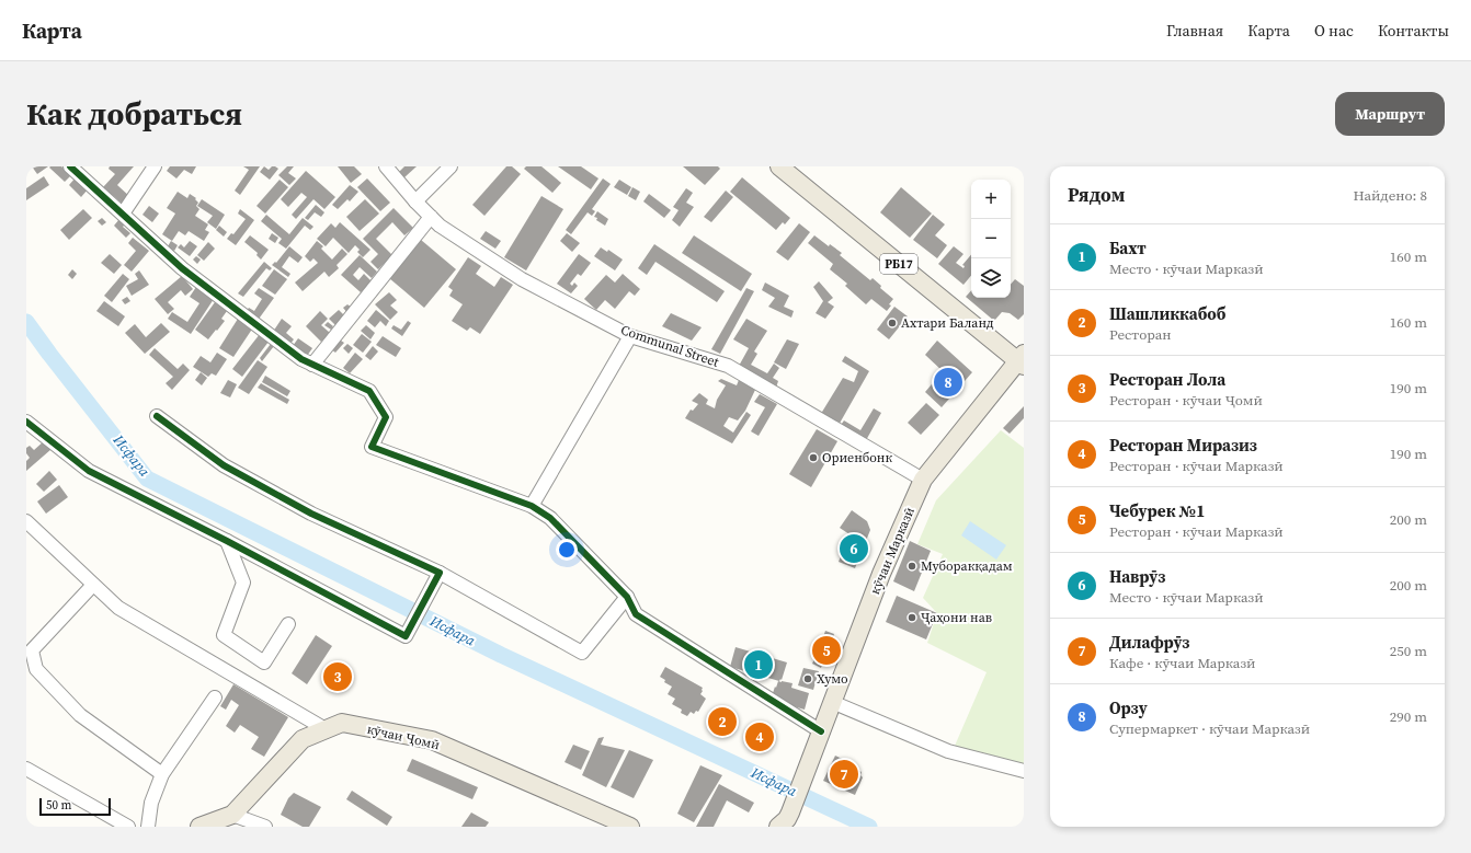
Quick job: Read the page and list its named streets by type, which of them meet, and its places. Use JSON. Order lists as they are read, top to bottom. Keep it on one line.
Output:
{"streets":{"main road":["РБ17","кӯчаи Марказӣ","кӯчаи Ҷомӣ"],"street":["Communal Street"]},"crossings":[["РБ17","кӯчаи Марказӣ"],["Communal Street","кӯчаи Марказӣ"]],"water":["Исфара"],"places":["Ахтари Баланд","Ориенбонк","Муборакқадам","Ҷаҳони нав","Хумо"],"scale_bar":"50 m","page":{"header":"Карта","nav":["Главная","Карта","О нас","Контакты"],"buttons":"Маршрут","title":"Как добраться","heading":["Рядом","Найдено: 8"],"map_buttons":["+","−"],"list":[{"mark":"1","name":"Бахт","note":"Место · кӯчаи Марказӣ","value":"160 m"},{"mark":"2","name":"Шашликкабоб","note":"Ресторан","value":"160 m"},{"mark":"3","name":"Ресторан Лола","note":"Ресторан · кӯчаи Ҷомӣ","value":"190 m"},{"mark":"4","name":"Ресторан Миразиз","note":"Ресторан · кӯчаи Марказӣ","value":"190 m"},{"mark":"5","name":"Чебурек №1","note":"Ресторан · кӯчаи Марказӣ","value":"200 m"},{"mark":"6","name":"Наврӯз","note":"Место · кӯчаи Марказӣ","value":"200 m"},{"mark":"7","name":"Дилафрӯз","note":"Кафе · кӯчаи Марказӣ","value":"250 m"},{"mark":"8","name":"Орзу","note":"Супермаркет · кӯчаи Марказӣ","value":"290 m"}],"pins":["8","6","5","1","3","2","4","7"],"scale":"50 m"}}
